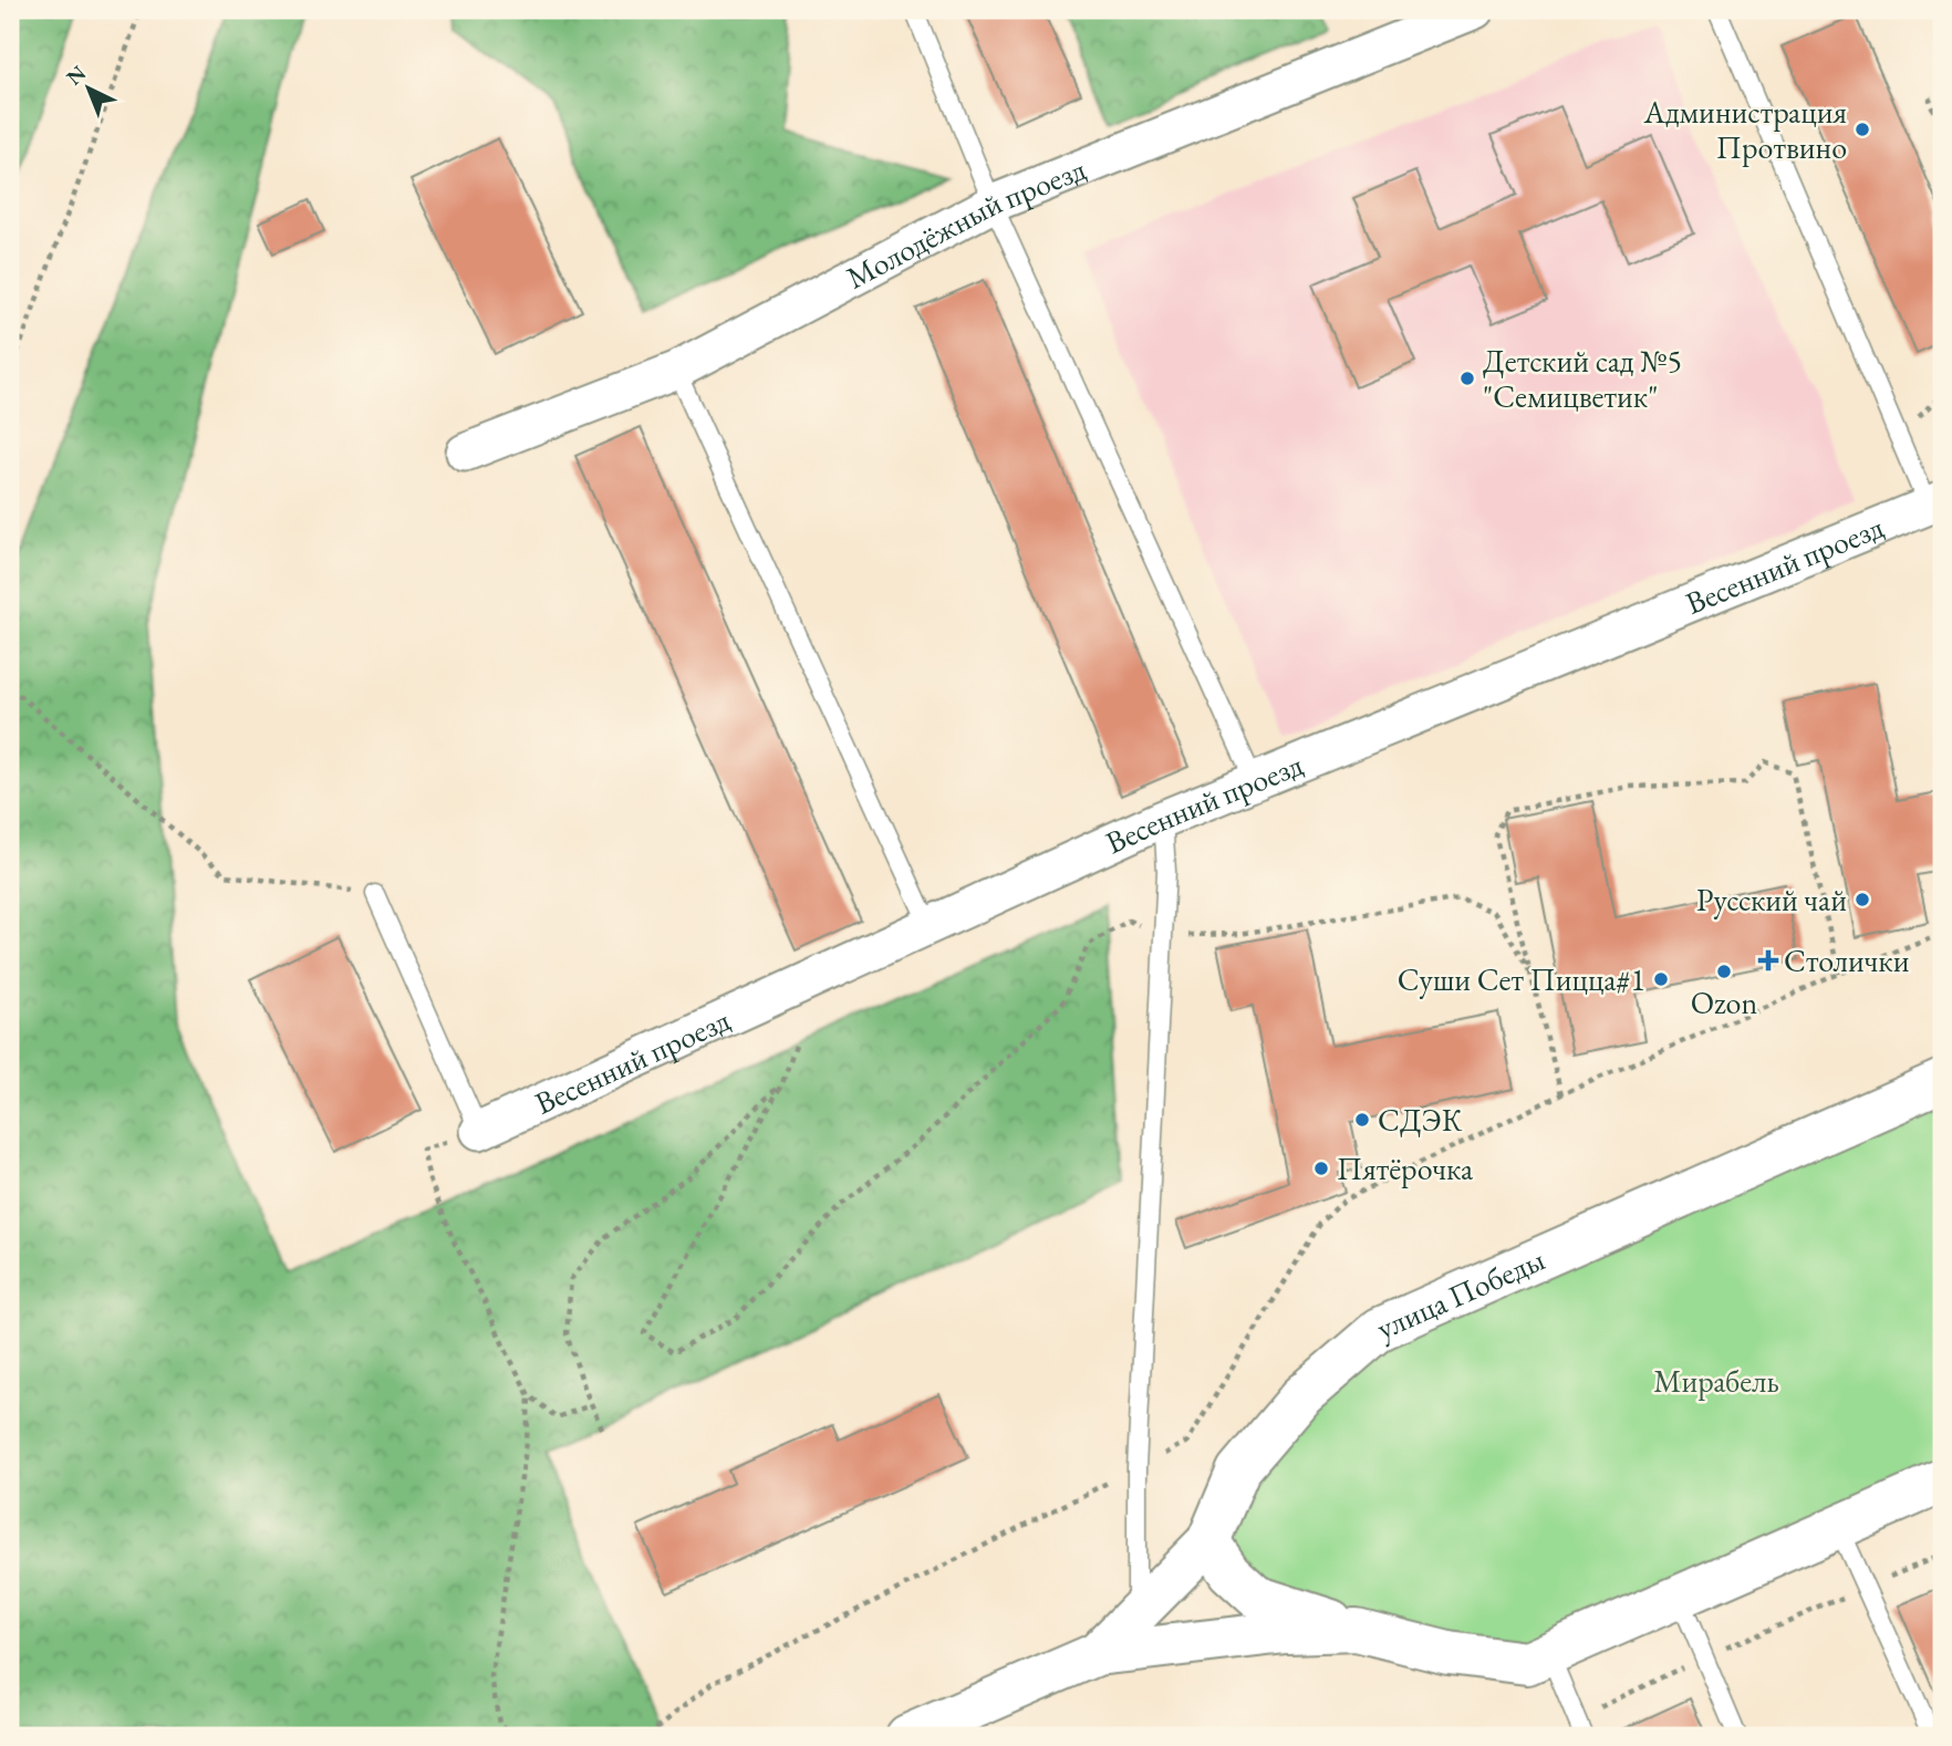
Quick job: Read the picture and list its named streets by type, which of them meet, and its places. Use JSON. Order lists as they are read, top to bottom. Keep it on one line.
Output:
{"streets":{"street":["Молодёжный проезд","Весенний проезд","улица Победы"]},"parks":["Мирабель"],"places":{"other":["Администрация Протвино","Детский сад №5 \"Семицветик\"","Русский чай","Ozon","Суши Сет Пицца#1","СДЭК","Пятёрочка"],"health":["Столички"]},"north":"top left"}
